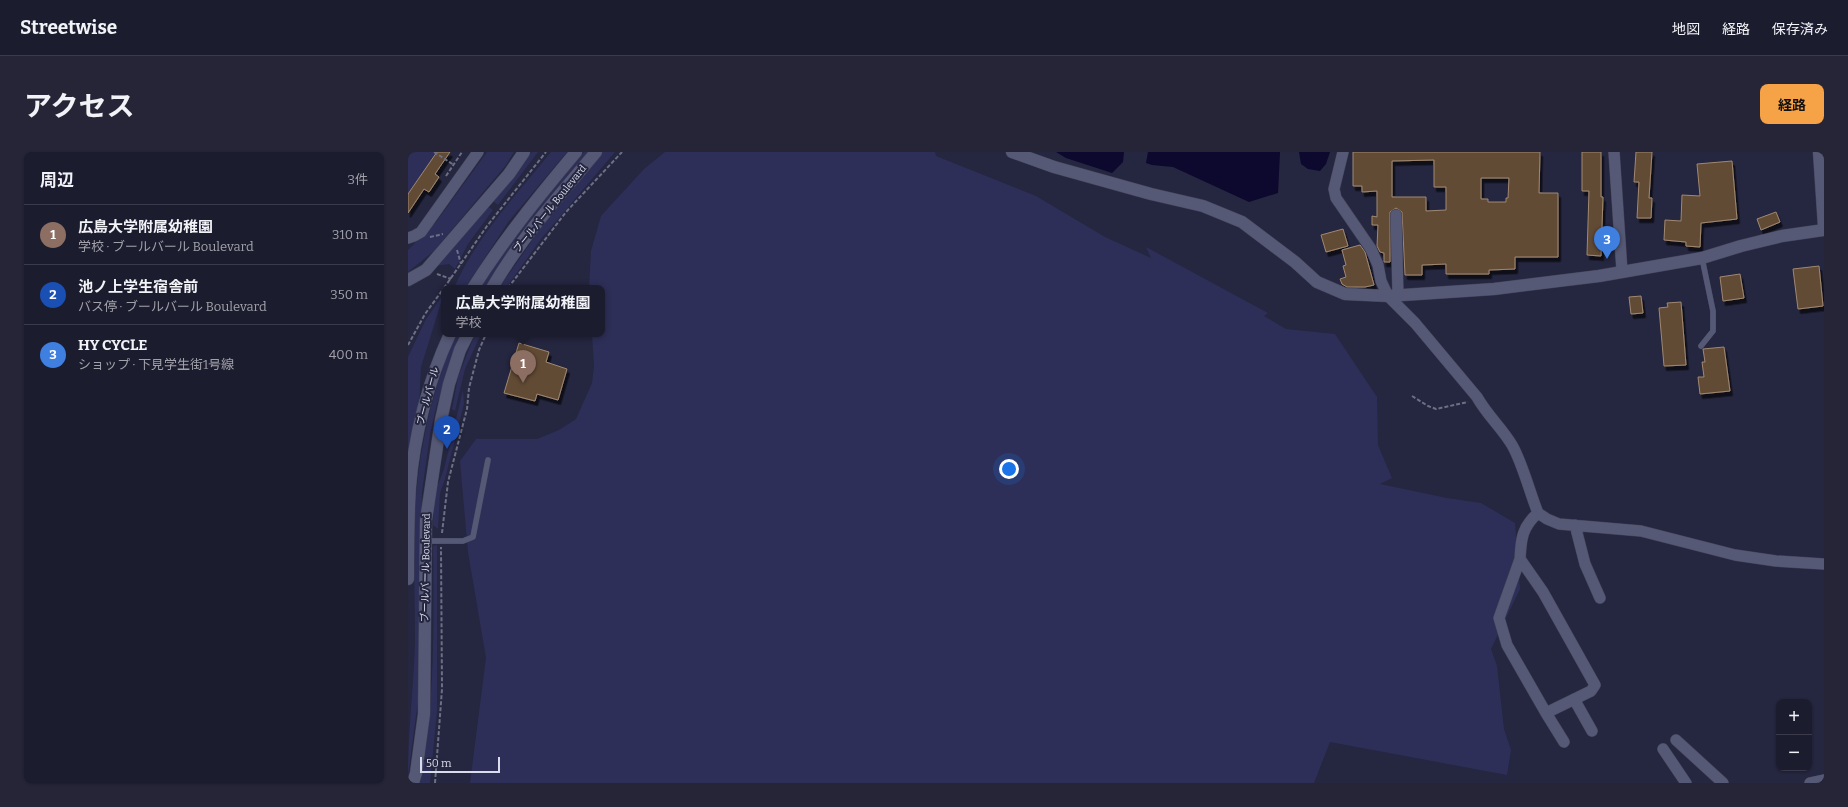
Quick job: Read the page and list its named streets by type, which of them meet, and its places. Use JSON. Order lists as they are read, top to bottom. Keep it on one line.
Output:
{"streets":{"street":["ブールバール Boulevard","ブールバール"]},"scale_bar":"50 m","page":{"header":"Streetwise","nav":["地図","経路","保存済み"],"title":"アクセス","buttons":"経路","heading":["周辺","3件"],"list":[{"mark":"1","name":"広島大学附属幼稚園","note":"学校 · ブールバール Boulevard","value":"310 m"},{"mark":"2","name":"池ノ上学生宿舎前","note":"バス停 · ブールバール Boulevard","value":"350 m"},{"mark":"3","name":"HY CYCLE","note":"ショップ · 下見学生街1号線","value":"400 m"}],"pins":["3","1","2"],"popup":["広島大学附属幼稚園","学校"],"map_buttons":["+","−"],"scale":"50 m"}}
